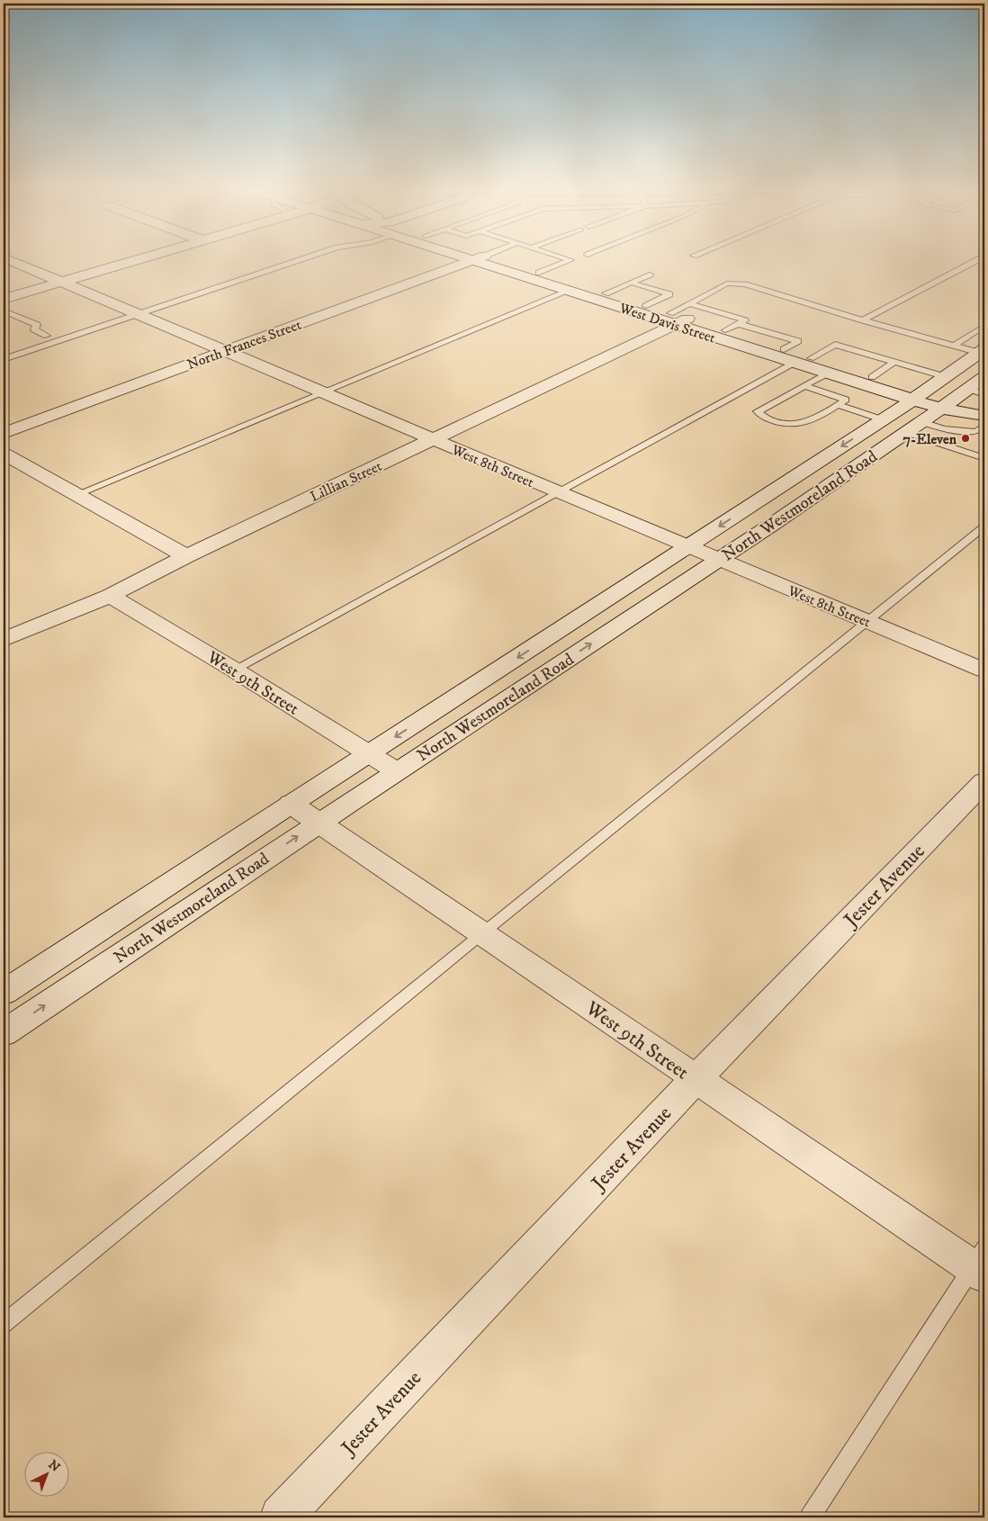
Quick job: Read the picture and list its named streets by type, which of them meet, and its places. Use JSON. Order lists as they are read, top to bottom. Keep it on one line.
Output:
{"streets":{"street":["West Davis Street","North Frances Street","West 8th Street","Lillian Street","North Westmoreland Road","West 9th Street","Jester Avenue"]},"crossings":[["West Davis Street","Lillian Street"],["West Davis Street","North Westmoreland Road"],["North Frances Street","West 8th Street"],["West 8th Street","Lillian Street"],["West 8th Street","North Westmoreland Road"],["Lillian Street","West 9th Street"],["North Westmoreland Road","West 9th Street"],["West 9th Street","Jester Avenue"]],"places":["7-Eleven"],"north":"top right"}
